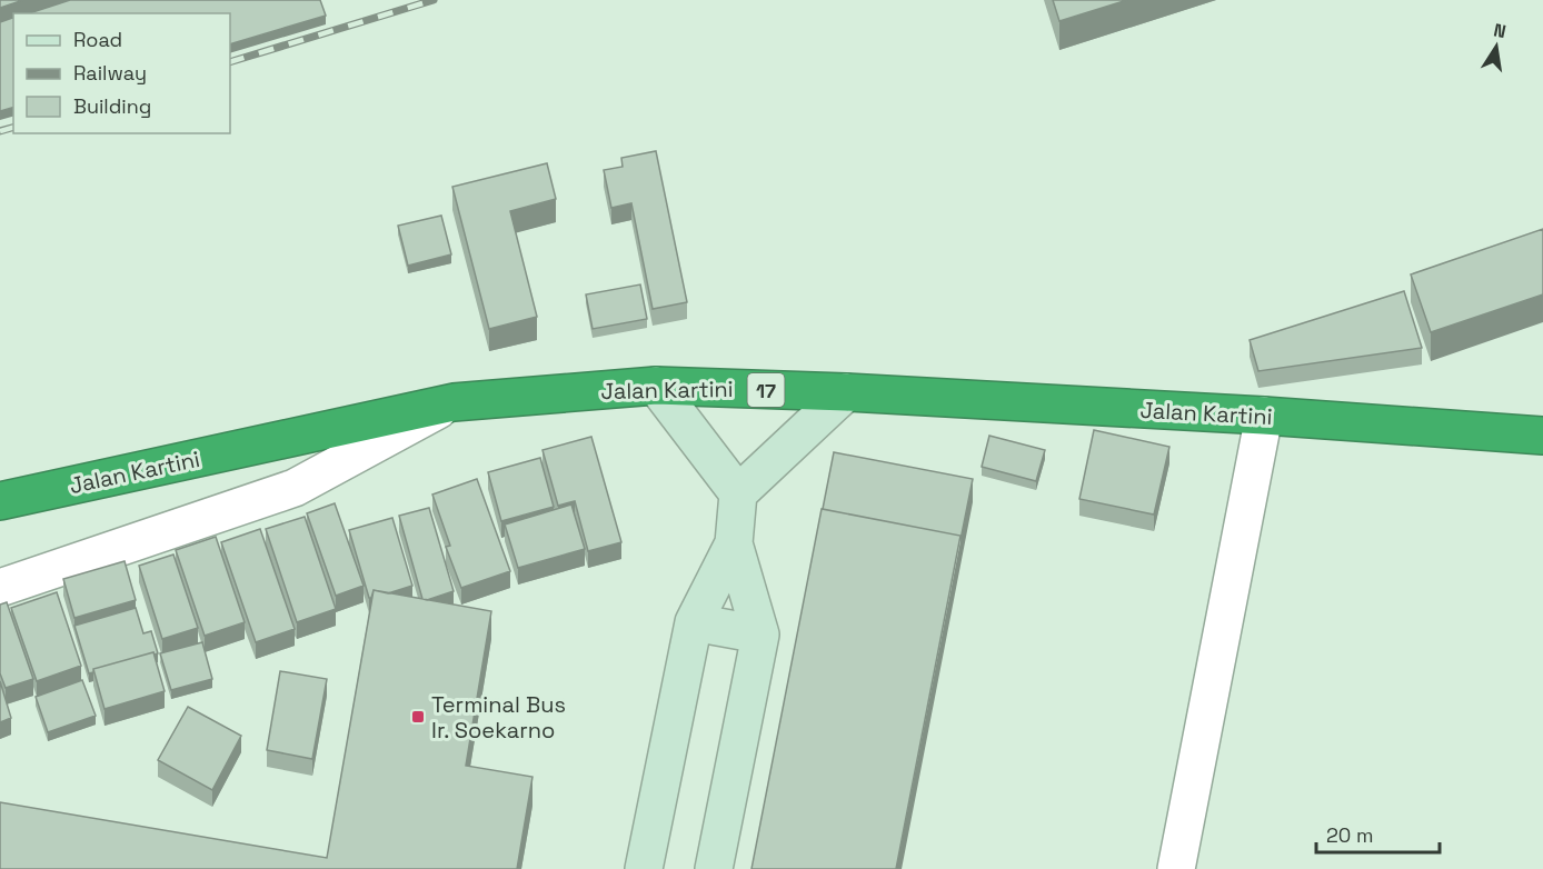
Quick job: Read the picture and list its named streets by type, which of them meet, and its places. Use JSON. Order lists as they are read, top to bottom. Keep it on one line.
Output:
{"streets":{"highway":["Jalan Kartini","17"]},"places":{"transit":["Terminal Bus Ir. Soekarno"]},"legend":["Road","Railway","Building"],"scale_bar":"20 m","north":"top"}
